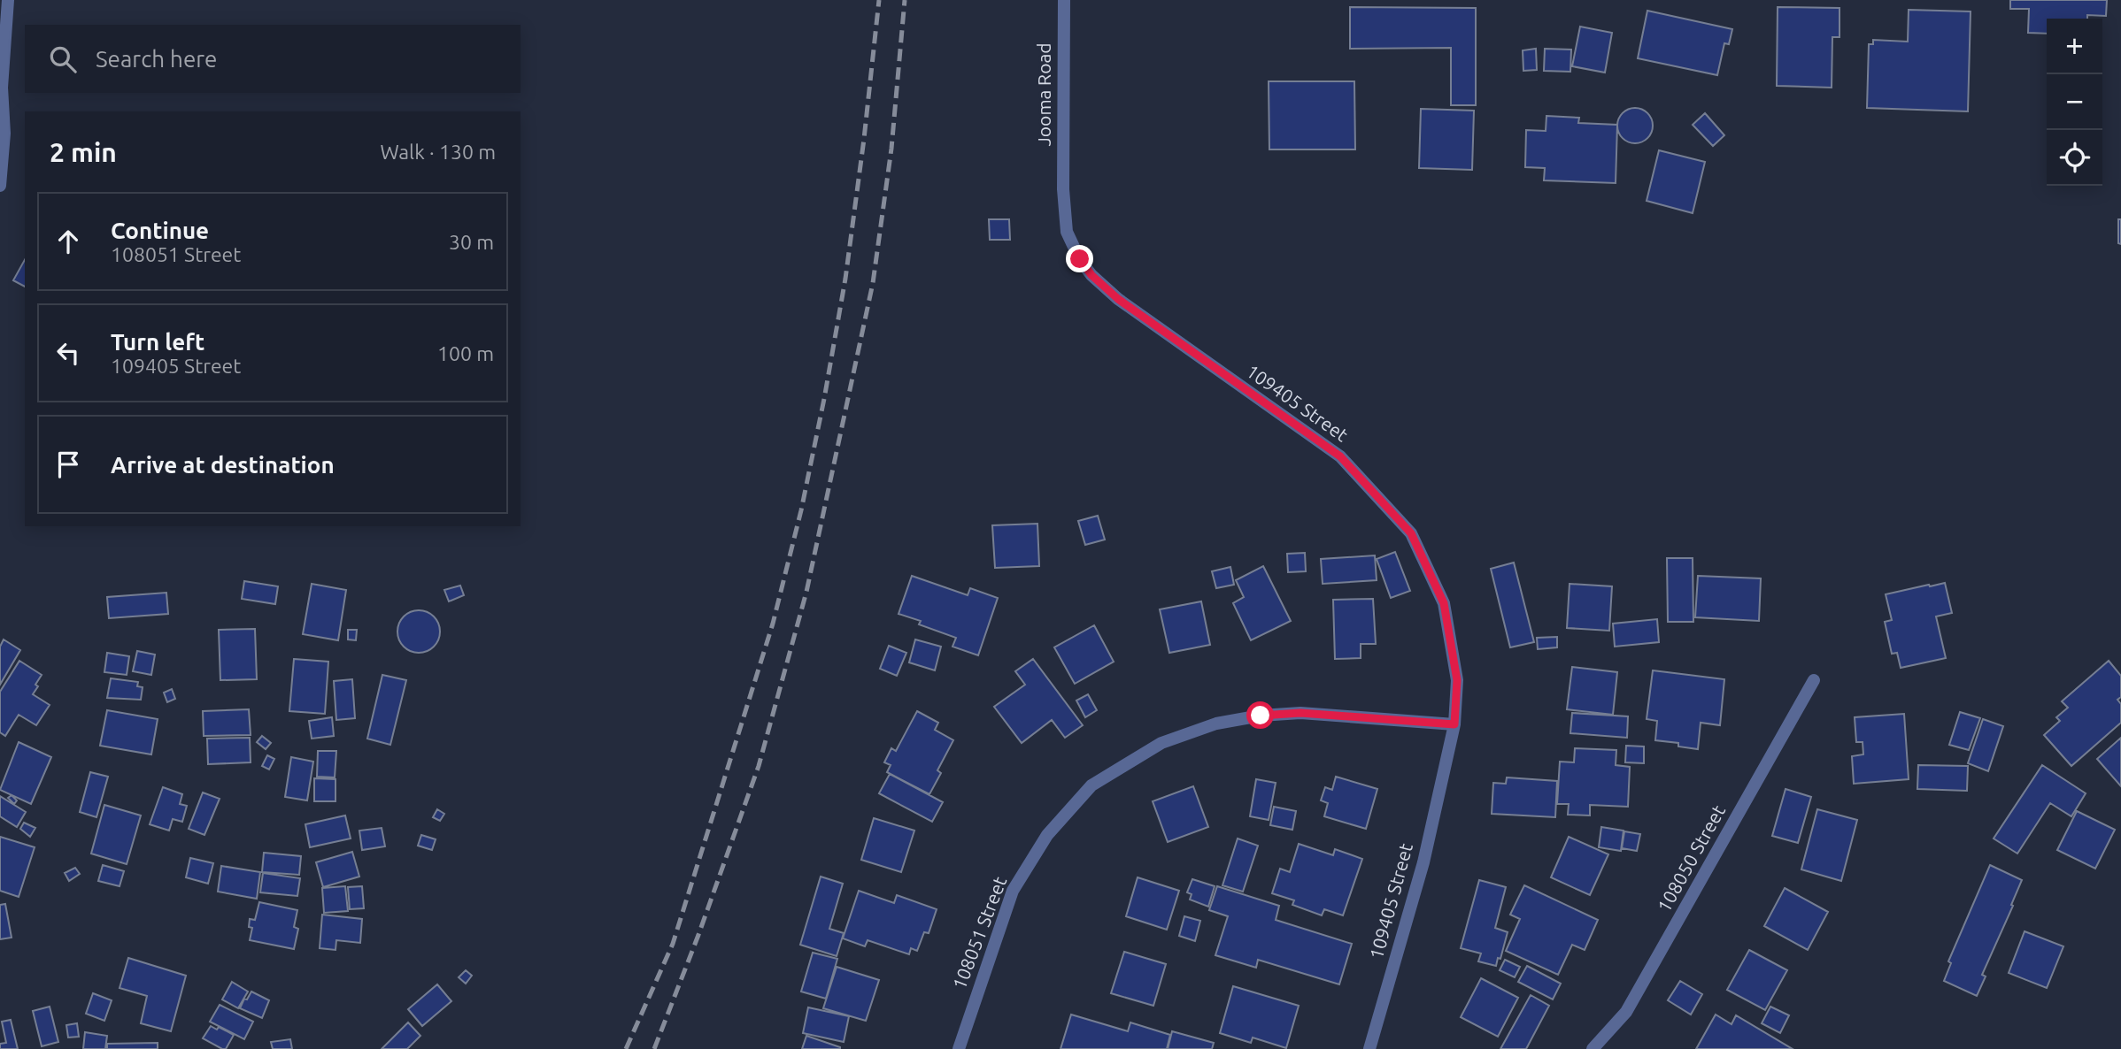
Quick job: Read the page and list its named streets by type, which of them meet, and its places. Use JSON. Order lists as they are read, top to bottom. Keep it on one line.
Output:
{"streets":{"street":["Jooma Road","109405 Street","108050 Street","108051 Street"]},"crossings":[["Jooma Road","109405 Street"],["109405 Street","108051 Street"]],"page":{"map_buttons":["+","−"],"search":"Search here","heading":["2 min","Walk · 130 m"],"list":[["Continue","108051 Street","30 m"],["Turn left","109405 Street","100 m"],"Arrive at destination"]}}
